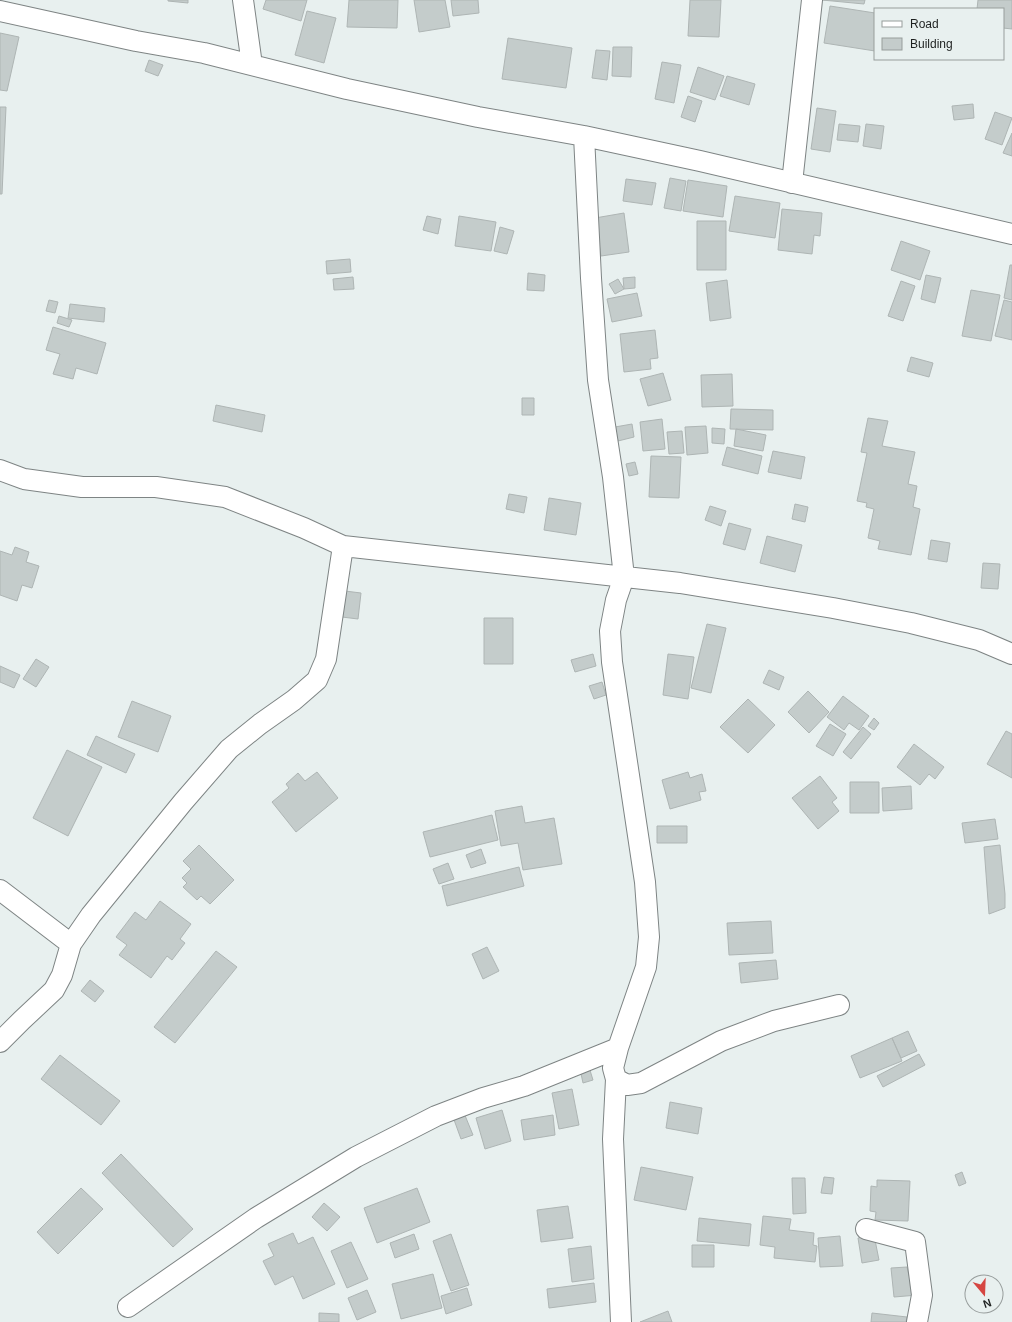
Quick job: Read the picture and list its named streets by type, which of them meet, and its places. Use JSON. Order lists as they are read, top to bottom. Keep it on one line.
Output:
{"legend":["Road","Building"],"north":"bottom"}
